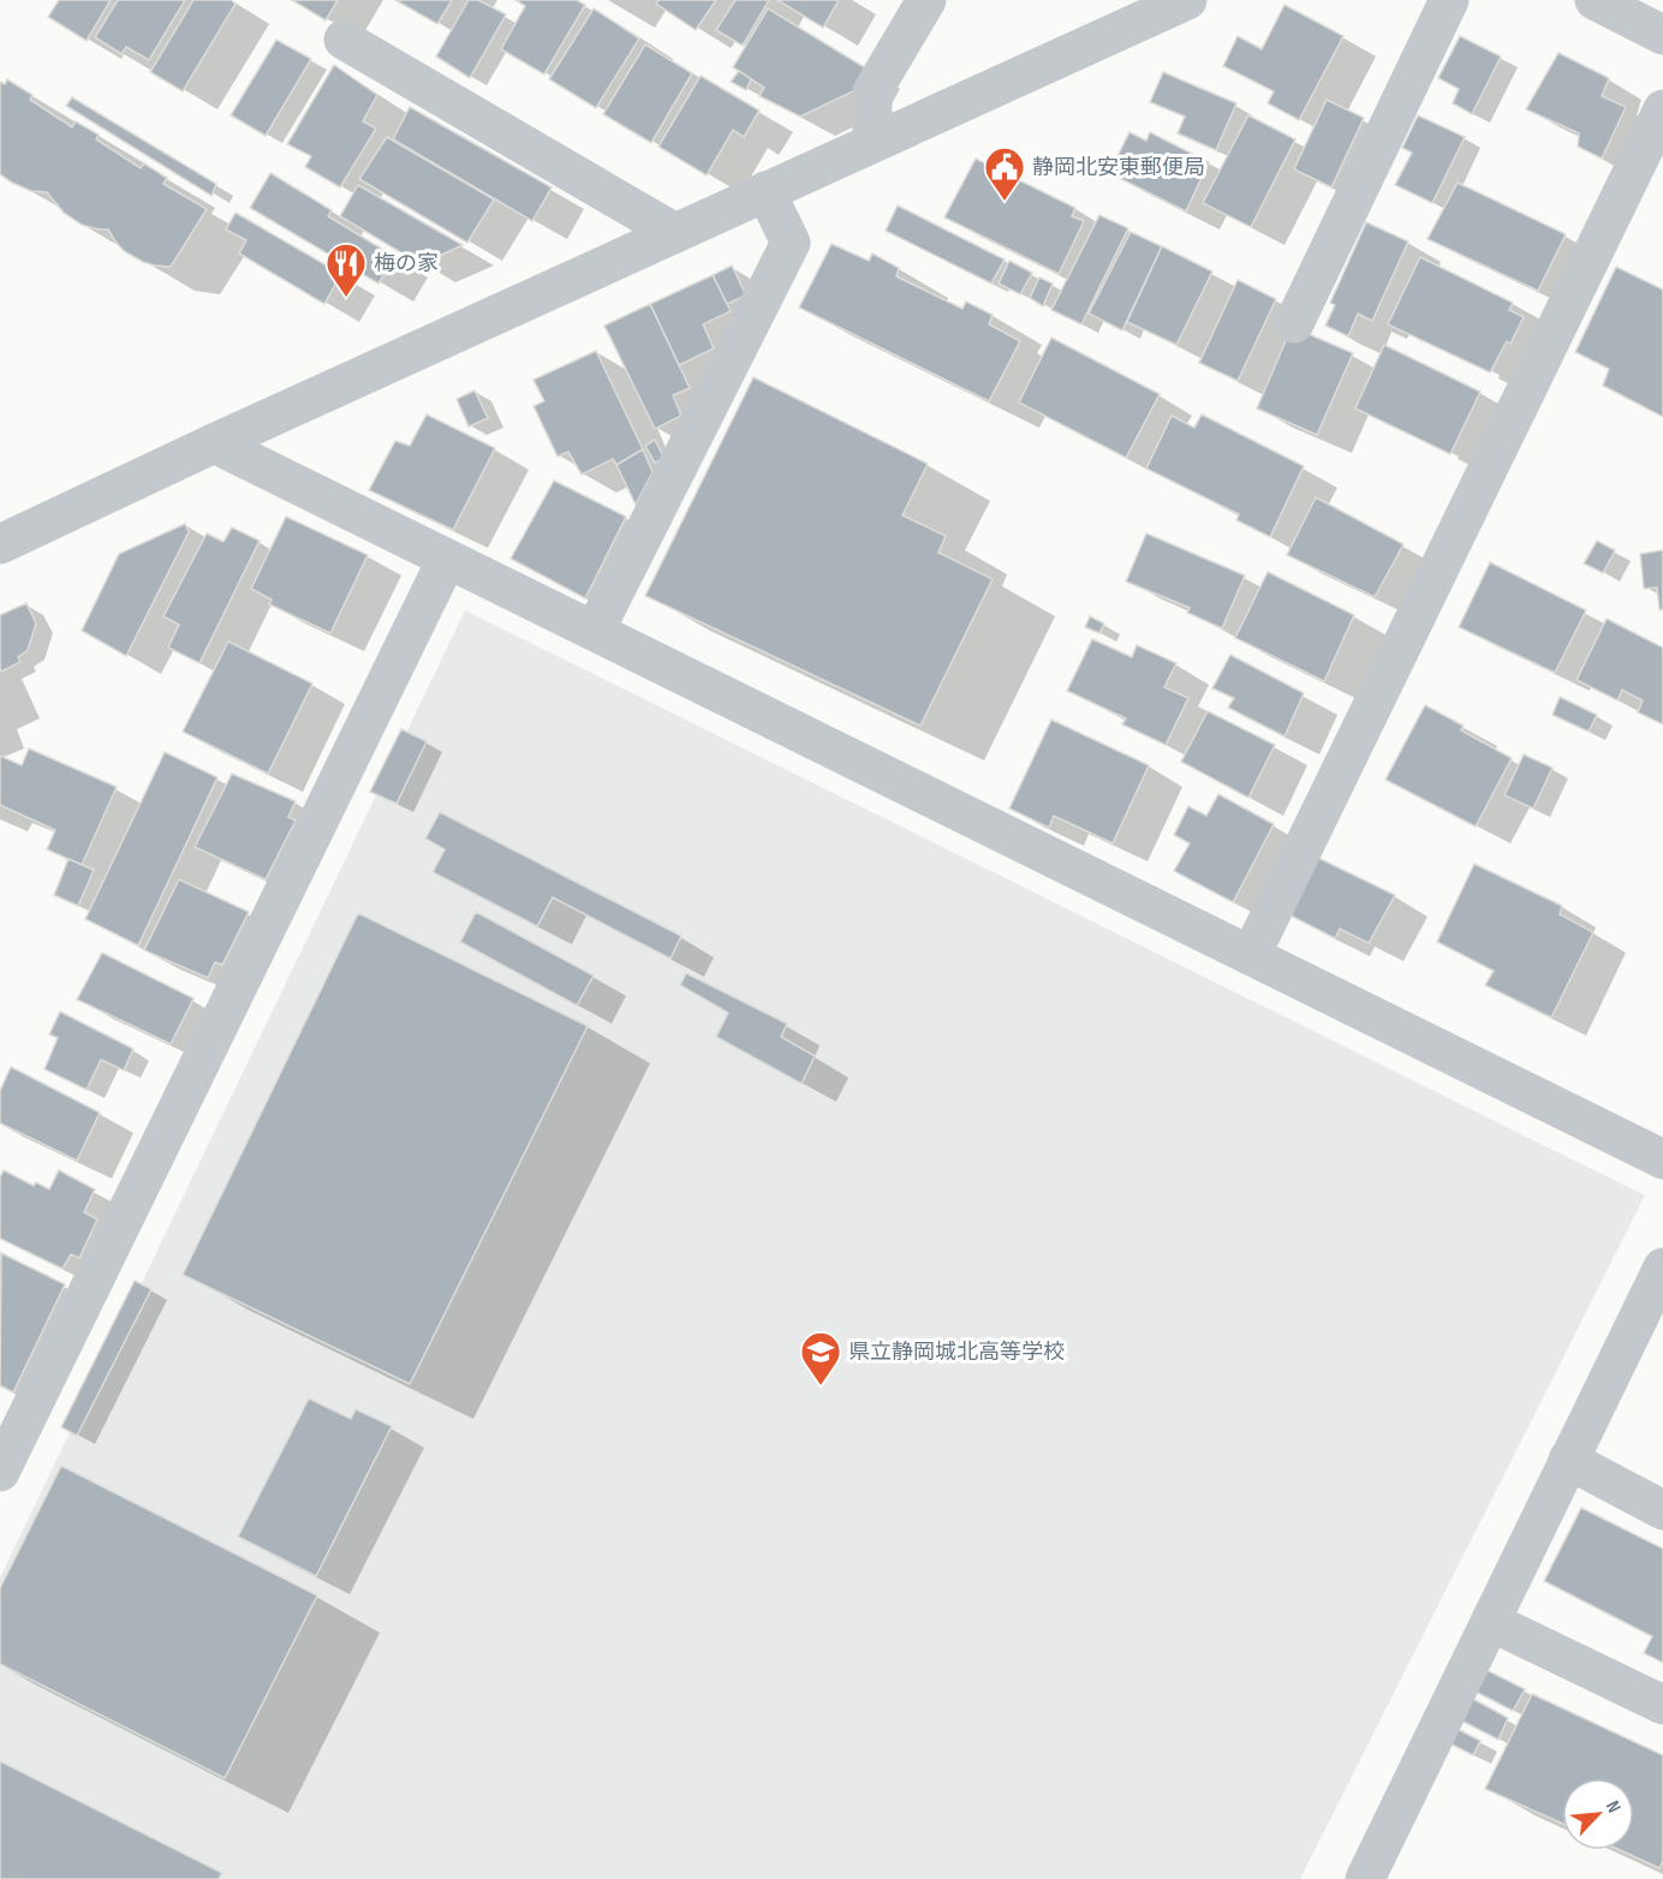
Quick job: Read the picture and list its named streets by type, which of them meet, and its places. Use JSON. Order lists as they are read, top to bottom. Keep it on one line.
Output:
{"places":{"public building":["静岡北安東郵便局"],"restaurant":["梅の家"],"school or university":["県立静岡城北高等学校"]},"north":"top right"}
